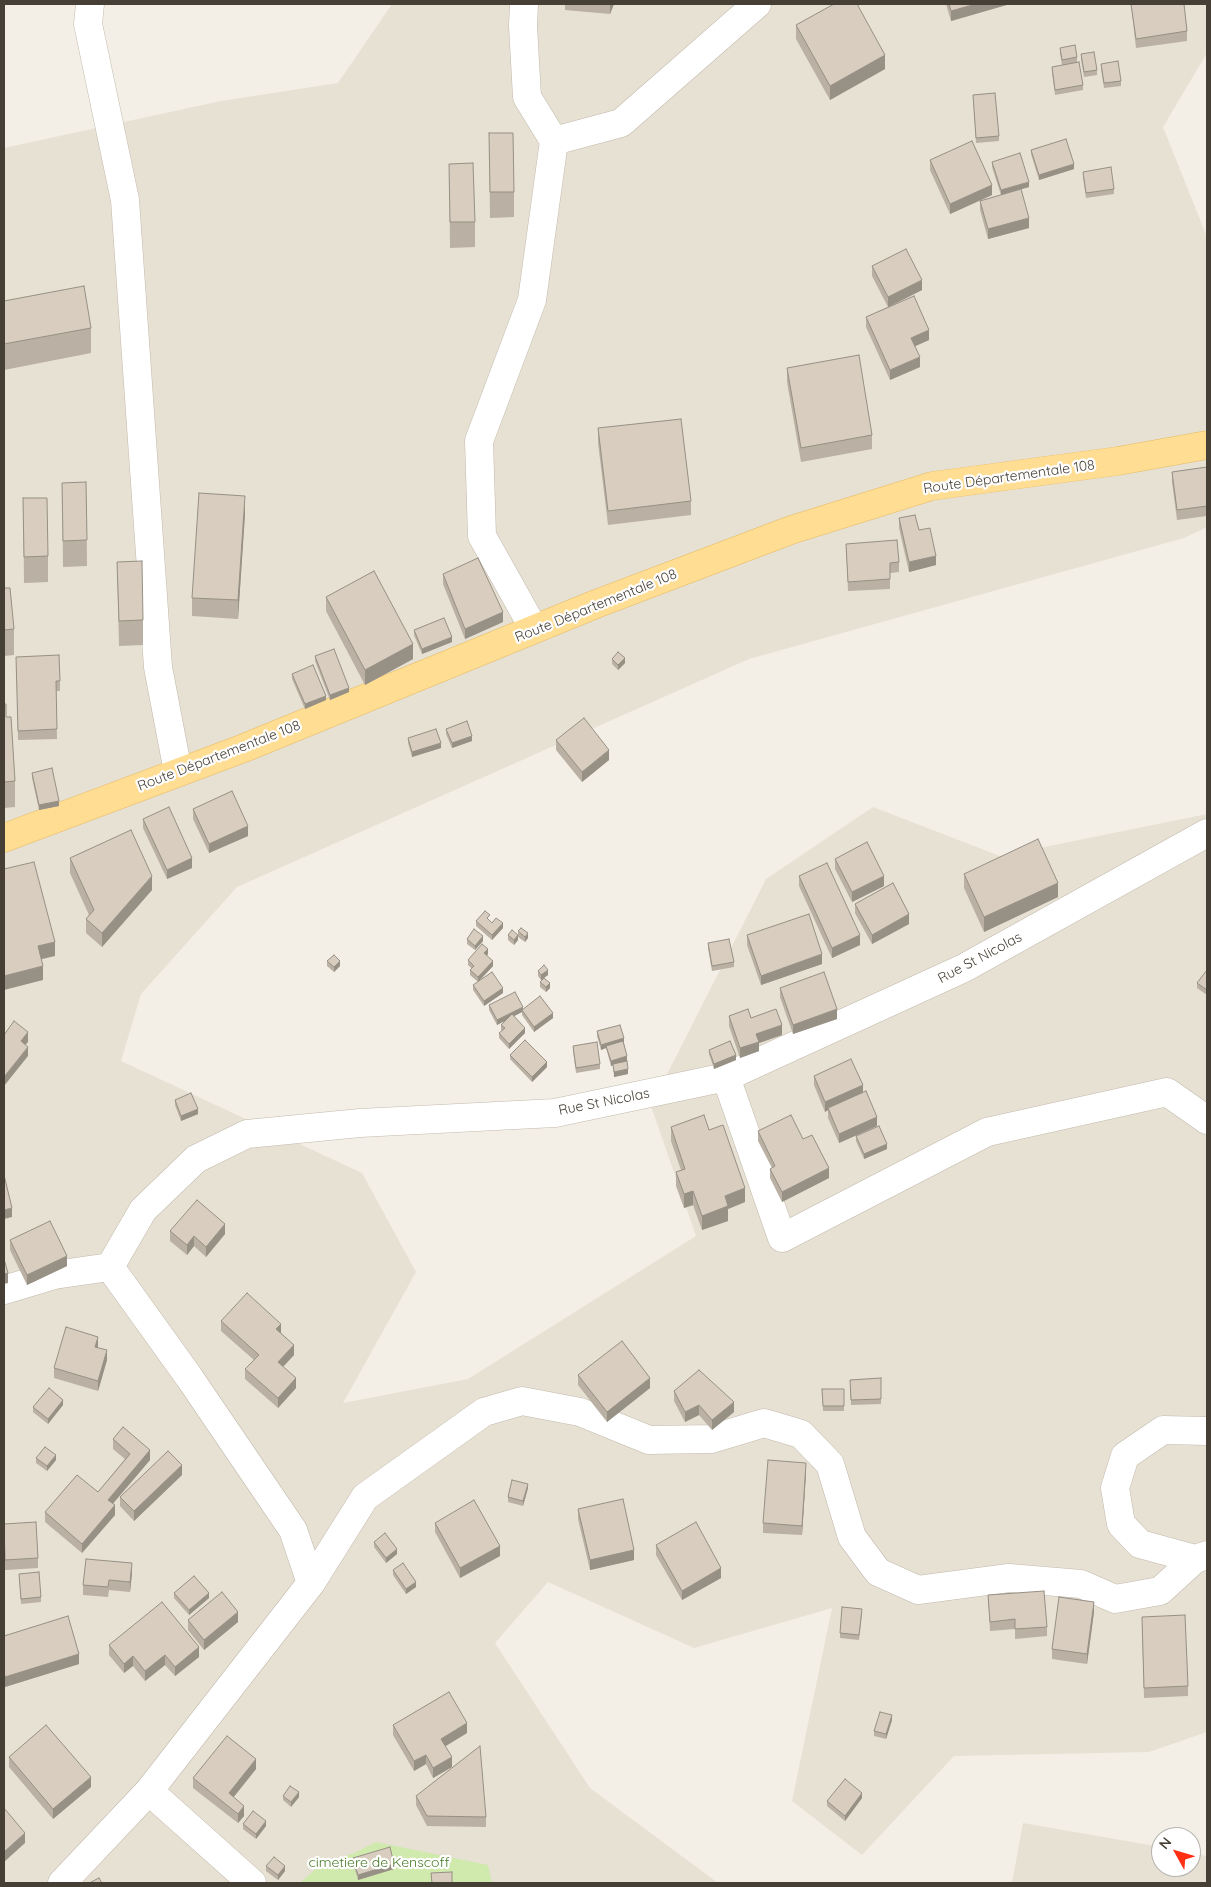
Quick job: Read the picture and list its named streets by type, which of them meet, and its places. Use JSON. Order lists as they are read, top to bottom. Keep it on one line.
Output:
{"streets":{"main road":["Route Départementale 108"],"street":["Rue St Nicolas"]},"parks":["cimetiere de Kenscoff"],"north":"top left"}
